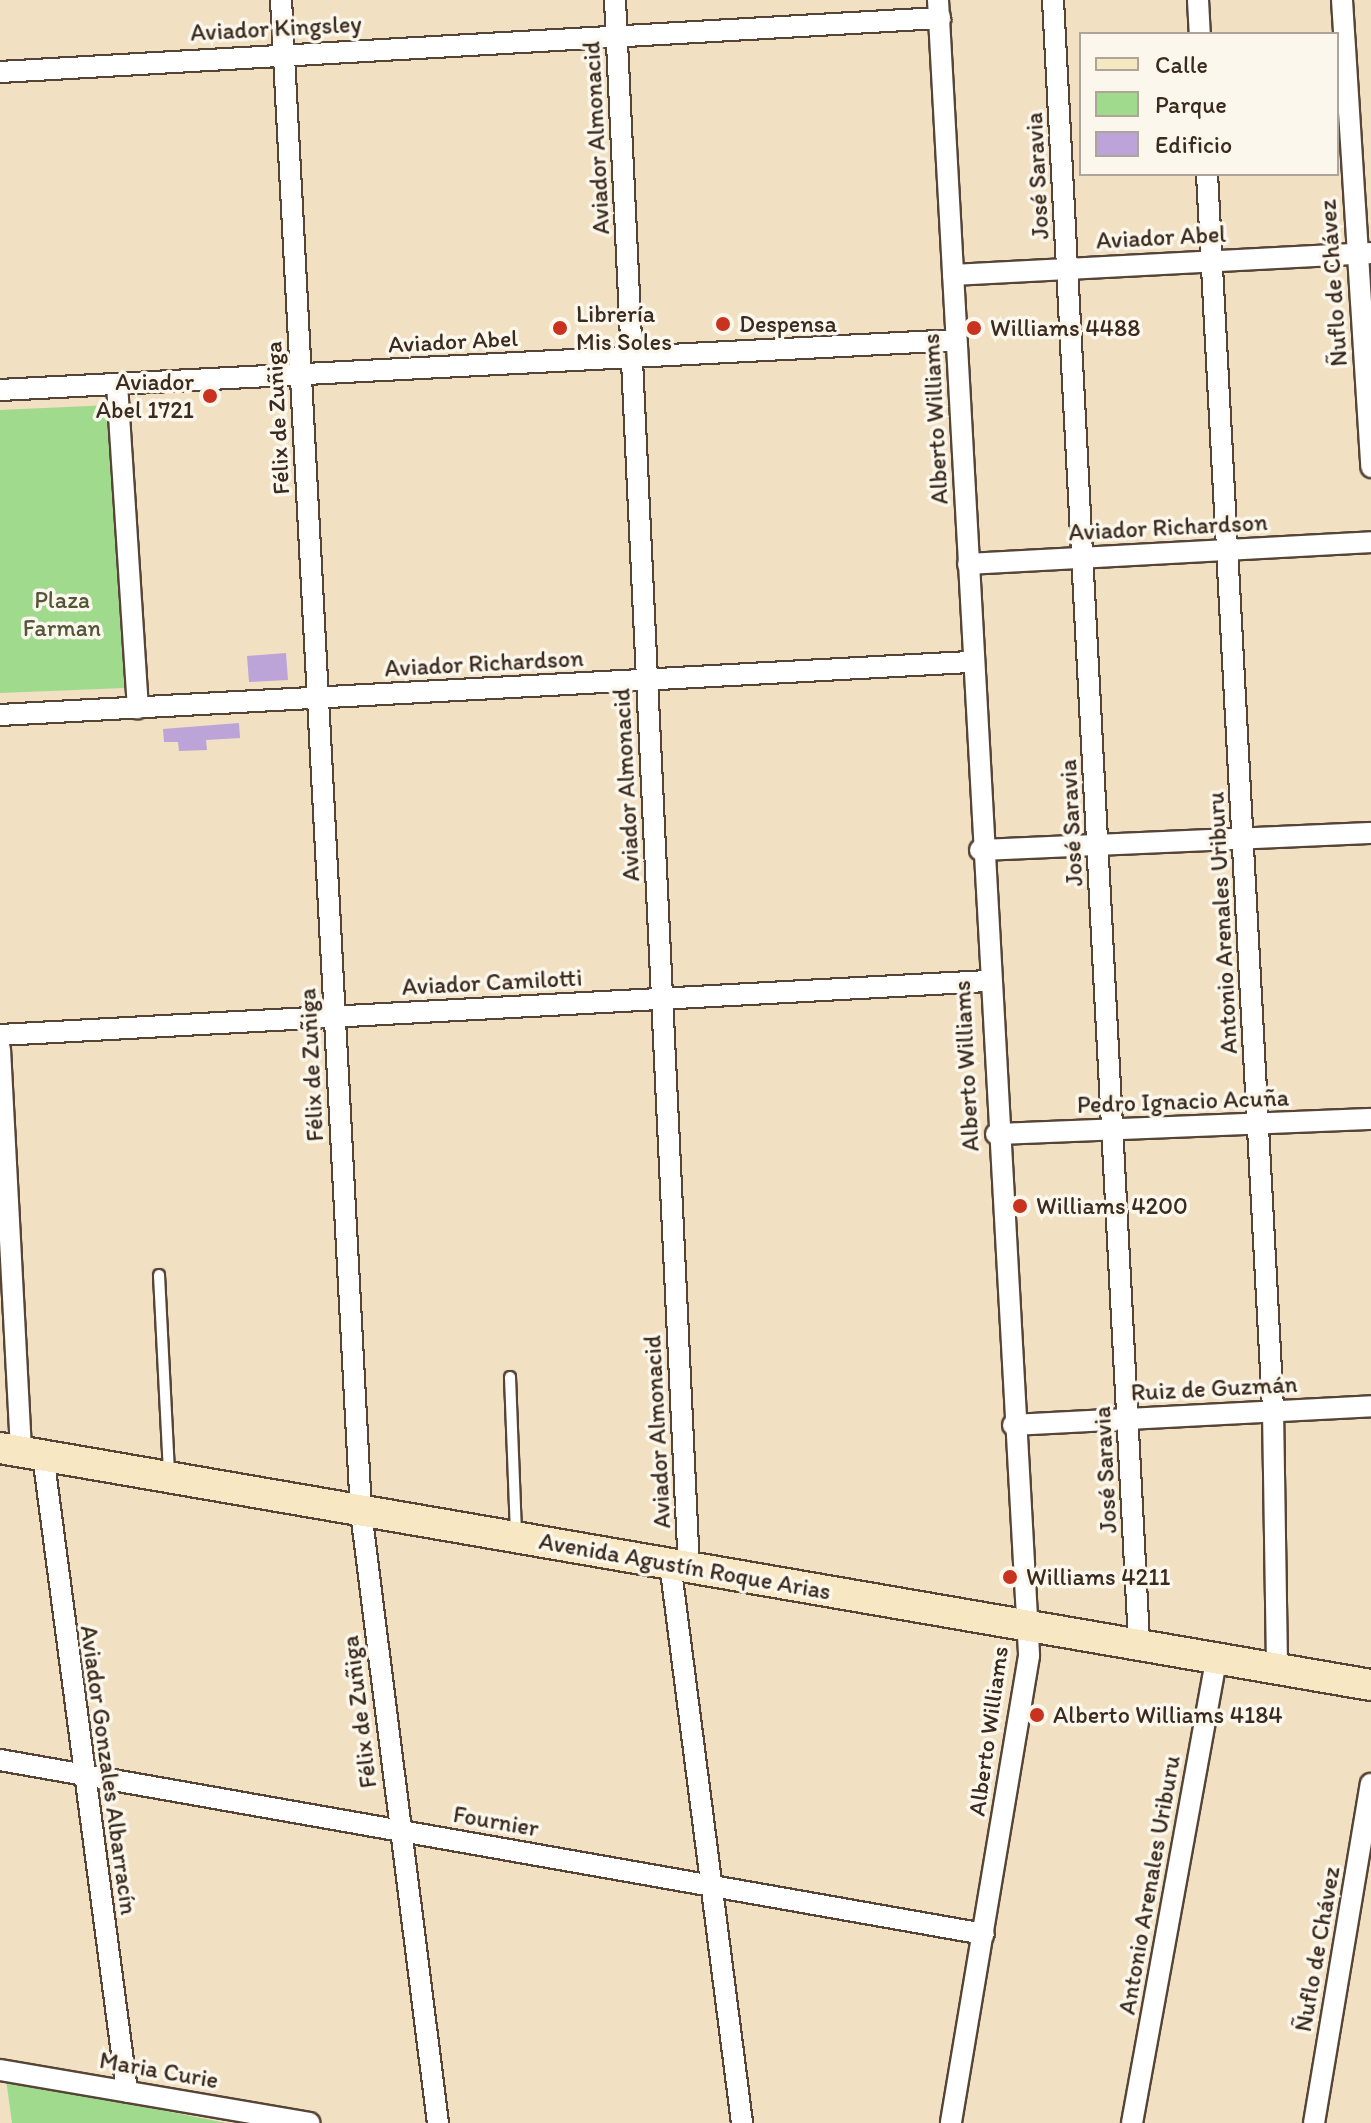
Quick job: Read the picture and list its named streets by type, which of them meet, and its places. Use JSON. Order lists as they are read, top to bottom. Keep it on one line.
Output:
{"streets":{"main road":["Avenida Agustín Roque Arias"],"street":["Aviador Kingsley","Aviador Almonacid","José Saravia","Aviador Abel","Ñuflo de Chávez","Félix de Zuñiga","Alberto Williams","Aviador Richardson","Antonio Arenales Uriburu","Aviador Camilotti","Pedro Ignacio Acuña","Ruiz de Guzmán","Aviador Gonzales Albarracín","Fournier","Maria Curie"]},"crossings":[["Aviador Kingsley","Aviador Almonacid"],["Aviador Kingsley","Félix de Zuñiga"],["Aviador Kingsley","Alberto Williams"],["Aviador Almonacid","Aviador Abel"],["Aviador Almonacid","Aviador Richardson"],["Aviador Almonacid","Aviador Camilotti"],["Aviador Almonacid","Avenida Agustín Roque Arias"],["Aviador Almonacid","Fournier"],["José Saravia","Aviador Abel"],["José Saravia","Aviador Richardson"],["José Saravia","Pedro Ignacio Acuña"],["José Saravia","Ruiz de Guzmán"],["José Saravia","Avenida Agustín Roque Arias"],["Aviador Abel","Ñuflo de Chávez"],["Aviador Abel","Félix de Zuñiga"],["Aviador Abel","Alberto Williams"],["Aviador Abel","Antonio Arenales Uriburu"],["Félix de Zuñiga","Aviador Richardson"],["Félix de Zuñiga","Aviador Camilotti"],["Félix de Zuñiga","Avenida Agustín Roque Arias"],["Félix de Zuñiga","Fournier"],["Alberto Williams","Aviador Richardson"],["Alberto Williams","Aviador Camilotti"],["Alberto Williams","Pedro Ignacio Acuña"],["Alberto Williams","Ruiz de Guzmán"],["Alberto Williams","Avenida Agustín Roque Arias"],["Alberto Williams","Fournier"],["Aviador Richardson","Antonio Arenales Uriburu"],["Antonio Arenales Uriburu","Pedro Ignacio Acuña"],["Antonio Arenales Uriburu","Ruiz de Guzmán"],["Antonio Arenales Uriburu","Avenida Agustín Roque Arias"],["Avenida Agustín Roque Arias","Aviador Gonzales Albarracín"],["Aviador Gonzales Albarracín","Fournier"],["Aviador Gonzales Albarracín","Maria Curie"]],"parks":["Plaza Farman"],"places":["Despensa","Librería Mis Soles","Williams 4488","Aviador Abel 1721","Williams 4200","Williams 4211","Alberto Williams 4184"],"legend":["Calle","Parque","Edificio"]}
